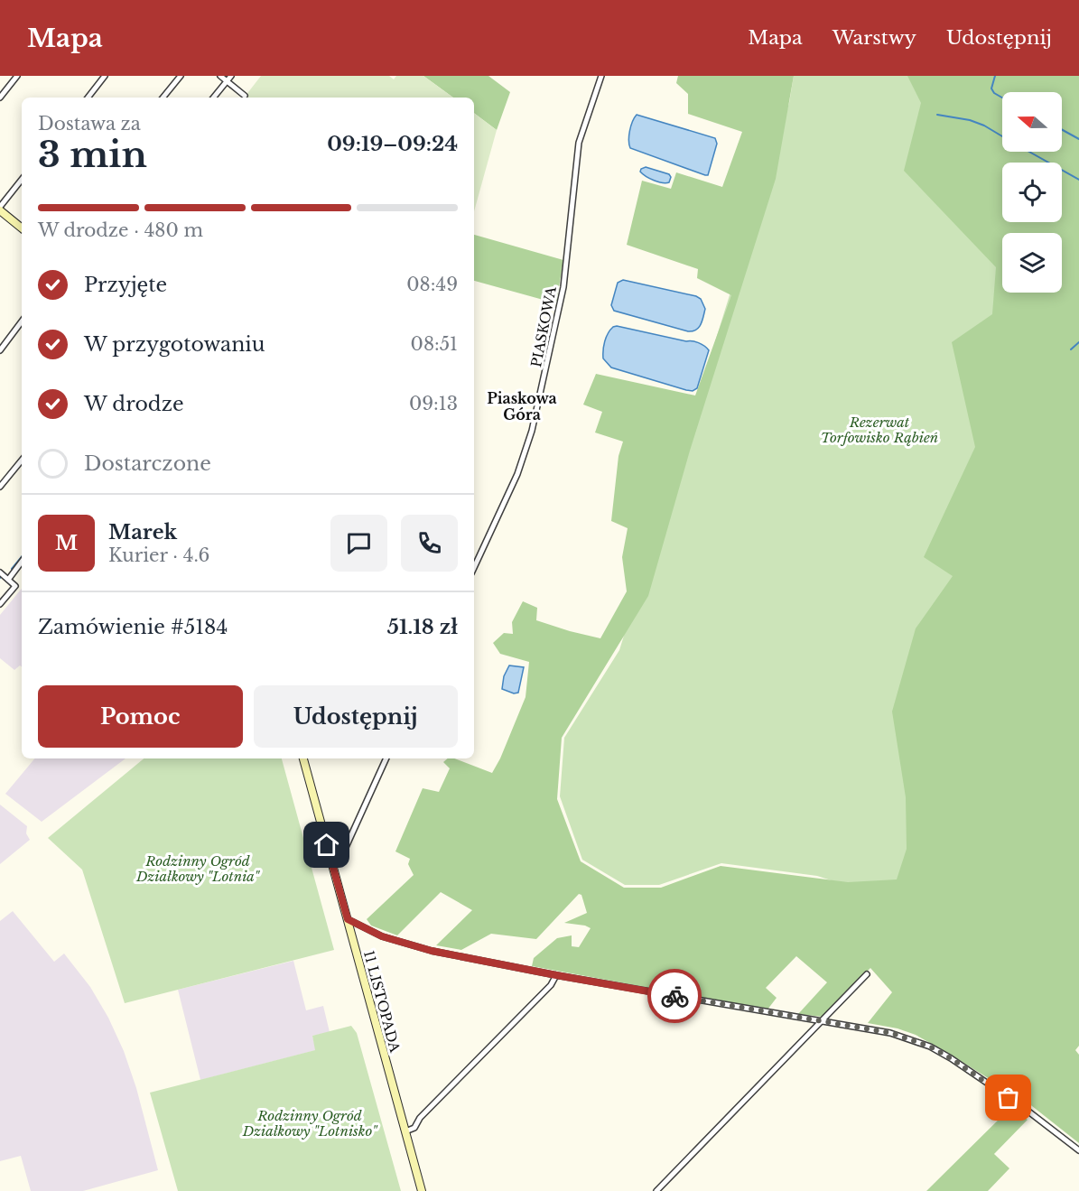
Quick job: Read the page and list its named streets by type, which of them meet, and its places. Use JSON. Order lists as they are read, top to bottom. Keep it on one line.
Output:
{"streets":{"street":["PIASKOWA","11 LISTOPADA"]},"districts":["Piaskowa Góra"],"parks":["Rezerwat Torfowisko Rąbień","Rodzinny Ogród Działkowy \"Lotnia\"","Rodzinny Ogród Działkowy \"Lotnisko\""],"north":"left","page":{"header":"Mapa","nav":["Mapa","Warstwy","Udostępnij"],"heading":["3 min","Dostawa za","09:19–09:24"],"panel":["Marek","Kurier · 4.6","Zamówienie #5184","51.18 zł"],"bar":"W drodze · 480 m","list":[["Przyjęte","08:49"],["W przygotowaniu","08:51"],["W drodze","09:13"],"Dostarczone"],"round":"M","buttons":["Pomoc","Udostępnij"]}}
